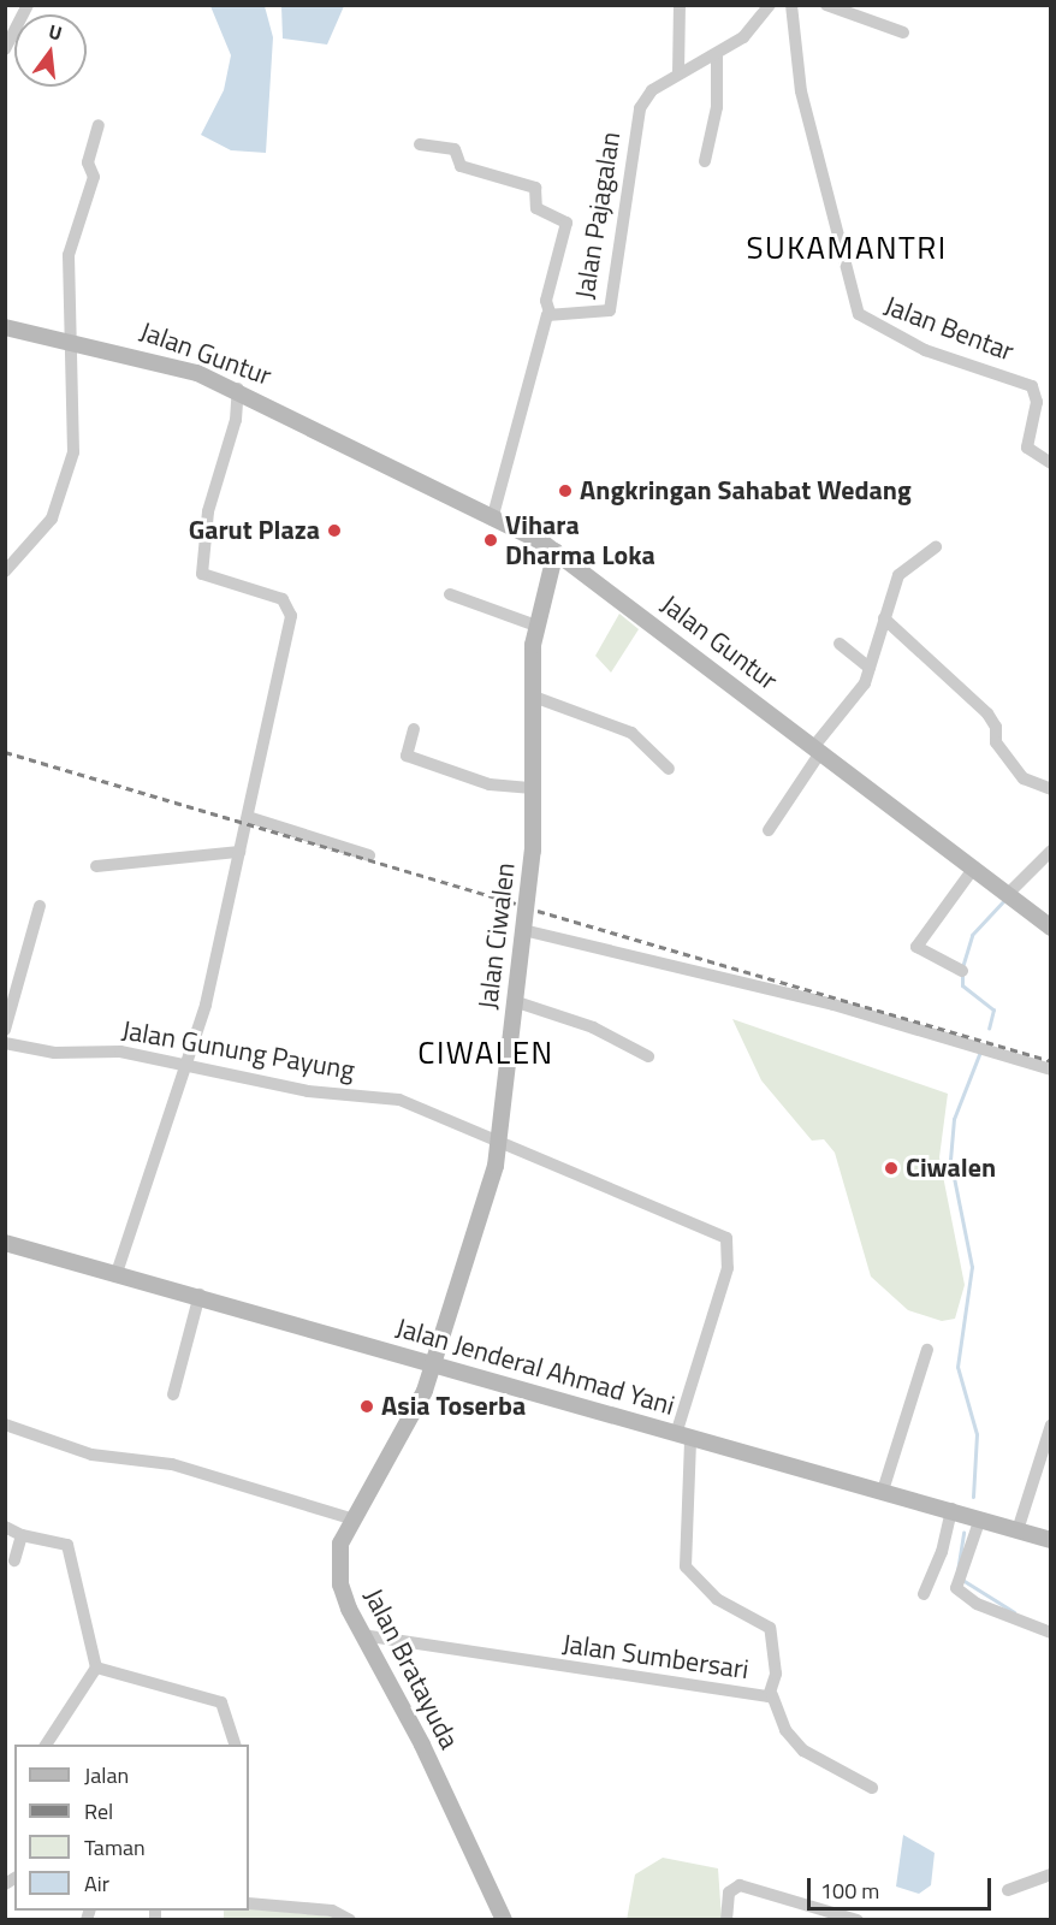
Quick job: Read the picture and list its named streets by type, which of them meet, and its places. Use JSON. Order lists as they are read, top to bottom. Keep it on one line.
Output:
{"streets":{"street":["Jalan Pajagalan","Jalan Bentar","Jalan Guntur","Jalan Ciwalen","Jalan Gunung Payung","Jalan Jenderal Ahmad Yani","Jalan Sumbersari","Jalan Bratayuda"]},"crossings":[["Jalan Pajagalan","Jalan Guntur"],["Jalan Guntur","Jalan Ciwalen"],["Jalan Ciwalen","Jalan Gunung Payung"],["Jalan Ciwalen","Jalan Jenderal Ahmad Yani"],["Jalan Ciwalen","Jalan Bratayuda"],["Jalan Gunung Payung","Jalan Jenderal Ahmad Yani"],["Jalan Gunung Payung","Jalan Sumbersari"],["Jalan Jenderal Ahmad Yani","Jalan Sumbersari"],["Jalan Jenderal Ahmad Yani","Jalan Bratayuda"],["Jalan Sumbersari","Jalan Bratayuda"]],"districts":["SUKAMANTRI","CIWALEN"],"places":["Angkringan Sahabat Wedang","Garut Plaza","Vihara Dharma Loka","Ciwalen","Asia Toserba"],"legend":["Jalan","Rel","Taman","Air"],"scale_bar":"100 m","north":"top"}
